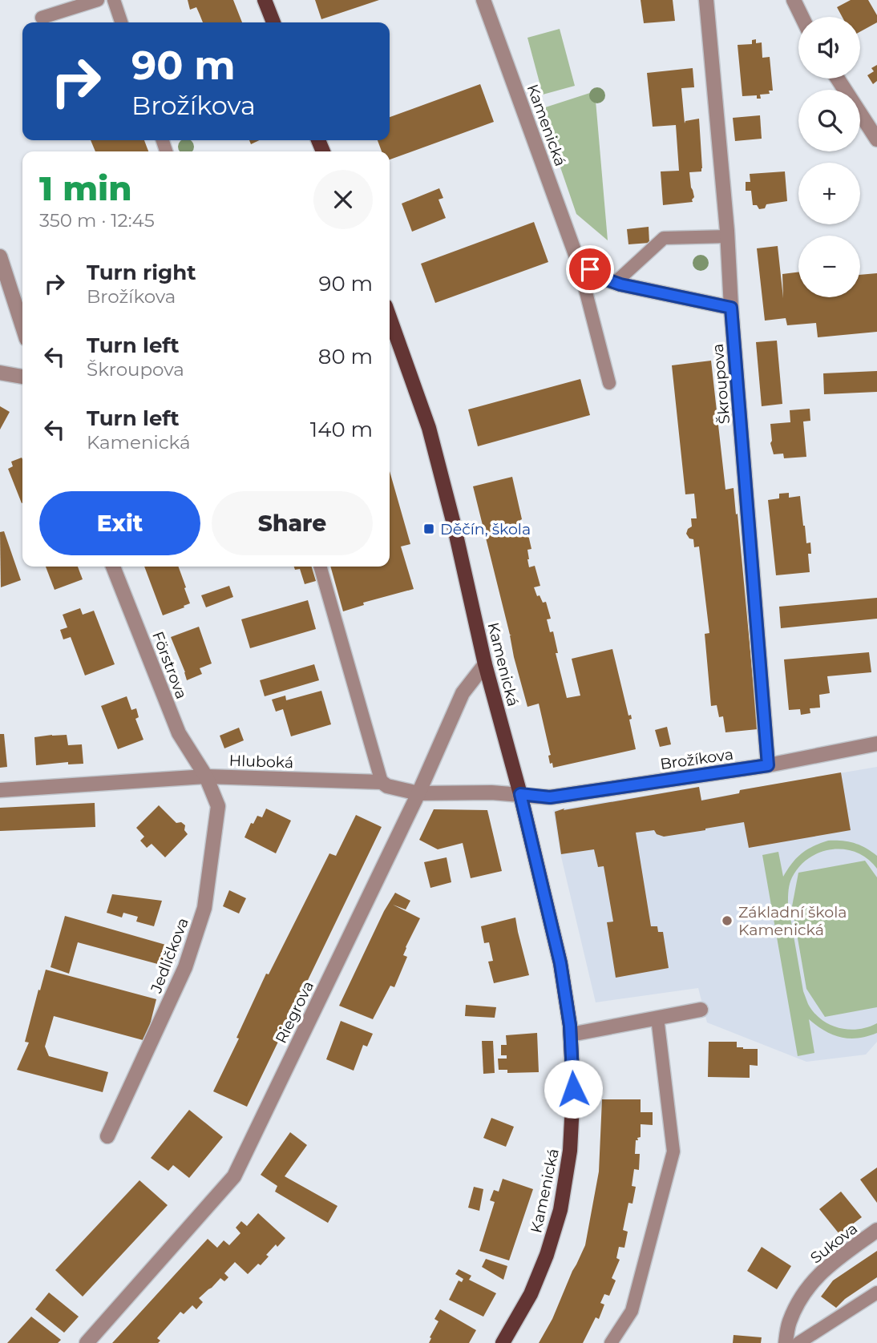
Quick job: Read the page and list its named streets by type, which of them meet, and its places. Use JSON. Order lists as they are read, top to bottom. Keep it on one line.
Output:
{"streets":{"main road":["Kamenická"],"street":["Škroupova","Förstrova","Brožíkova","Hluboká","Jedličkova","Riegrova","Sukova"]},"crossings":[["Kamenická","Brožíkova"],["Kamenická","Hluboká"],["Kamenická","Riegrova"],["Škroupova","Brožíkova"],["Förstrova","Hluboká"],["Förstrova","Jedličkova"],["Brožíkova","Hluboká"],["Hluboká","Jedličkova"],["Hluboká","Riegrova"]],"places":{"transit":["Děčín, škola"],"other":["Základní škola Kamenická"]},"page":{"map_buttons":["+","−"],"turn":["90 m","Brožíkova"],"heading":["1 min","350 m · 12:45"],"list":[{"name":"Turn right","note":"Brožíkova","value":"90 m"},{"name":"Turn left","note":"Škroupova","value":"80 m"},{"name":"Turn left","note":"Kamenická","value":"140 m"}],"buttons":["Exit","Share"]}}
